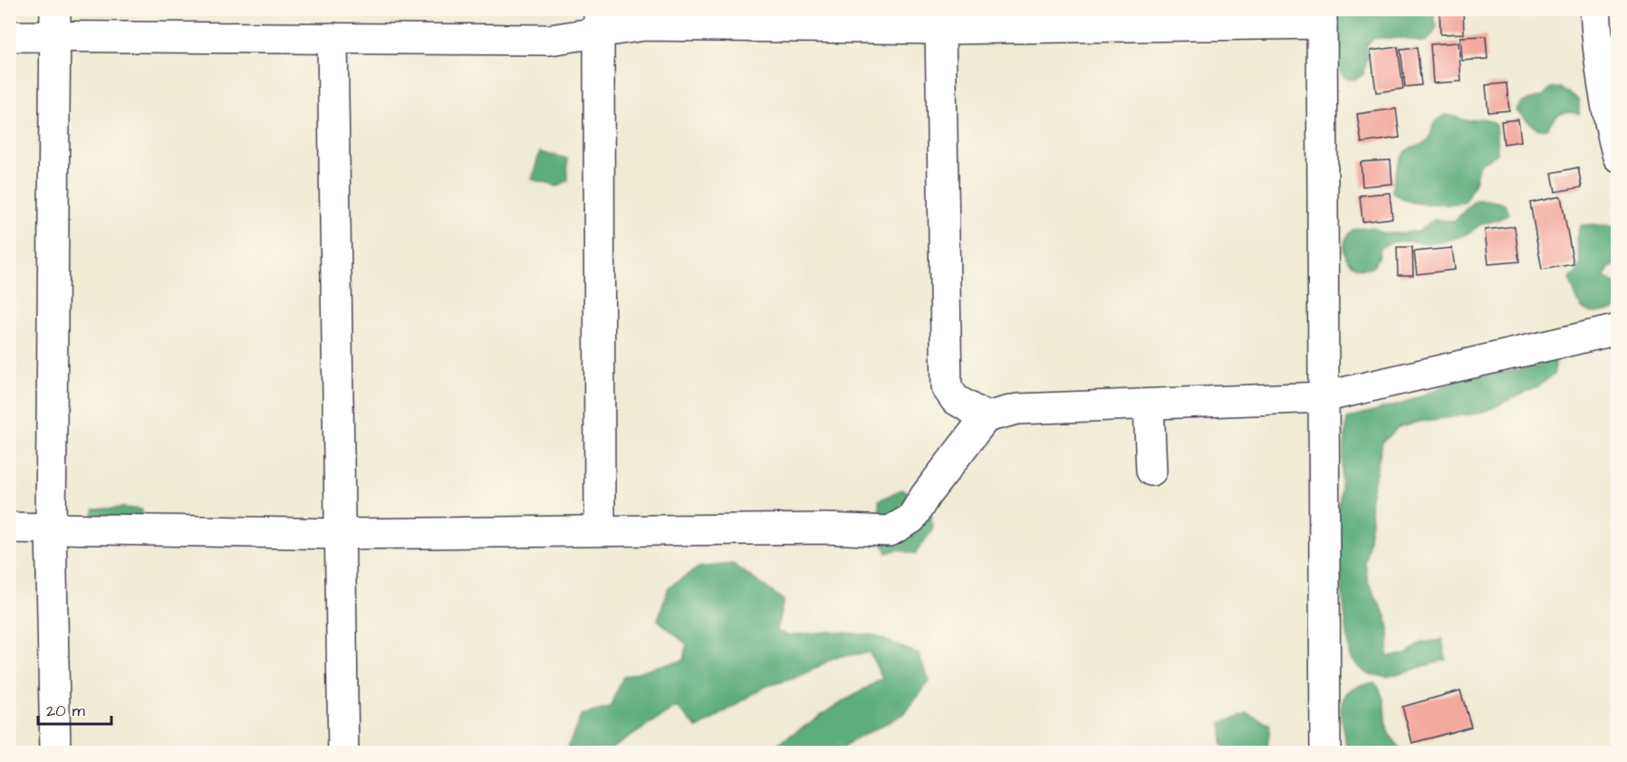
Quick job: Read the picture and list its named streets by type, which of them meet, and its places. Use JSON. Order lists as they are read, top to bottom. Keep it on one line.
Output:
{"scale_bar":"20 m"}
